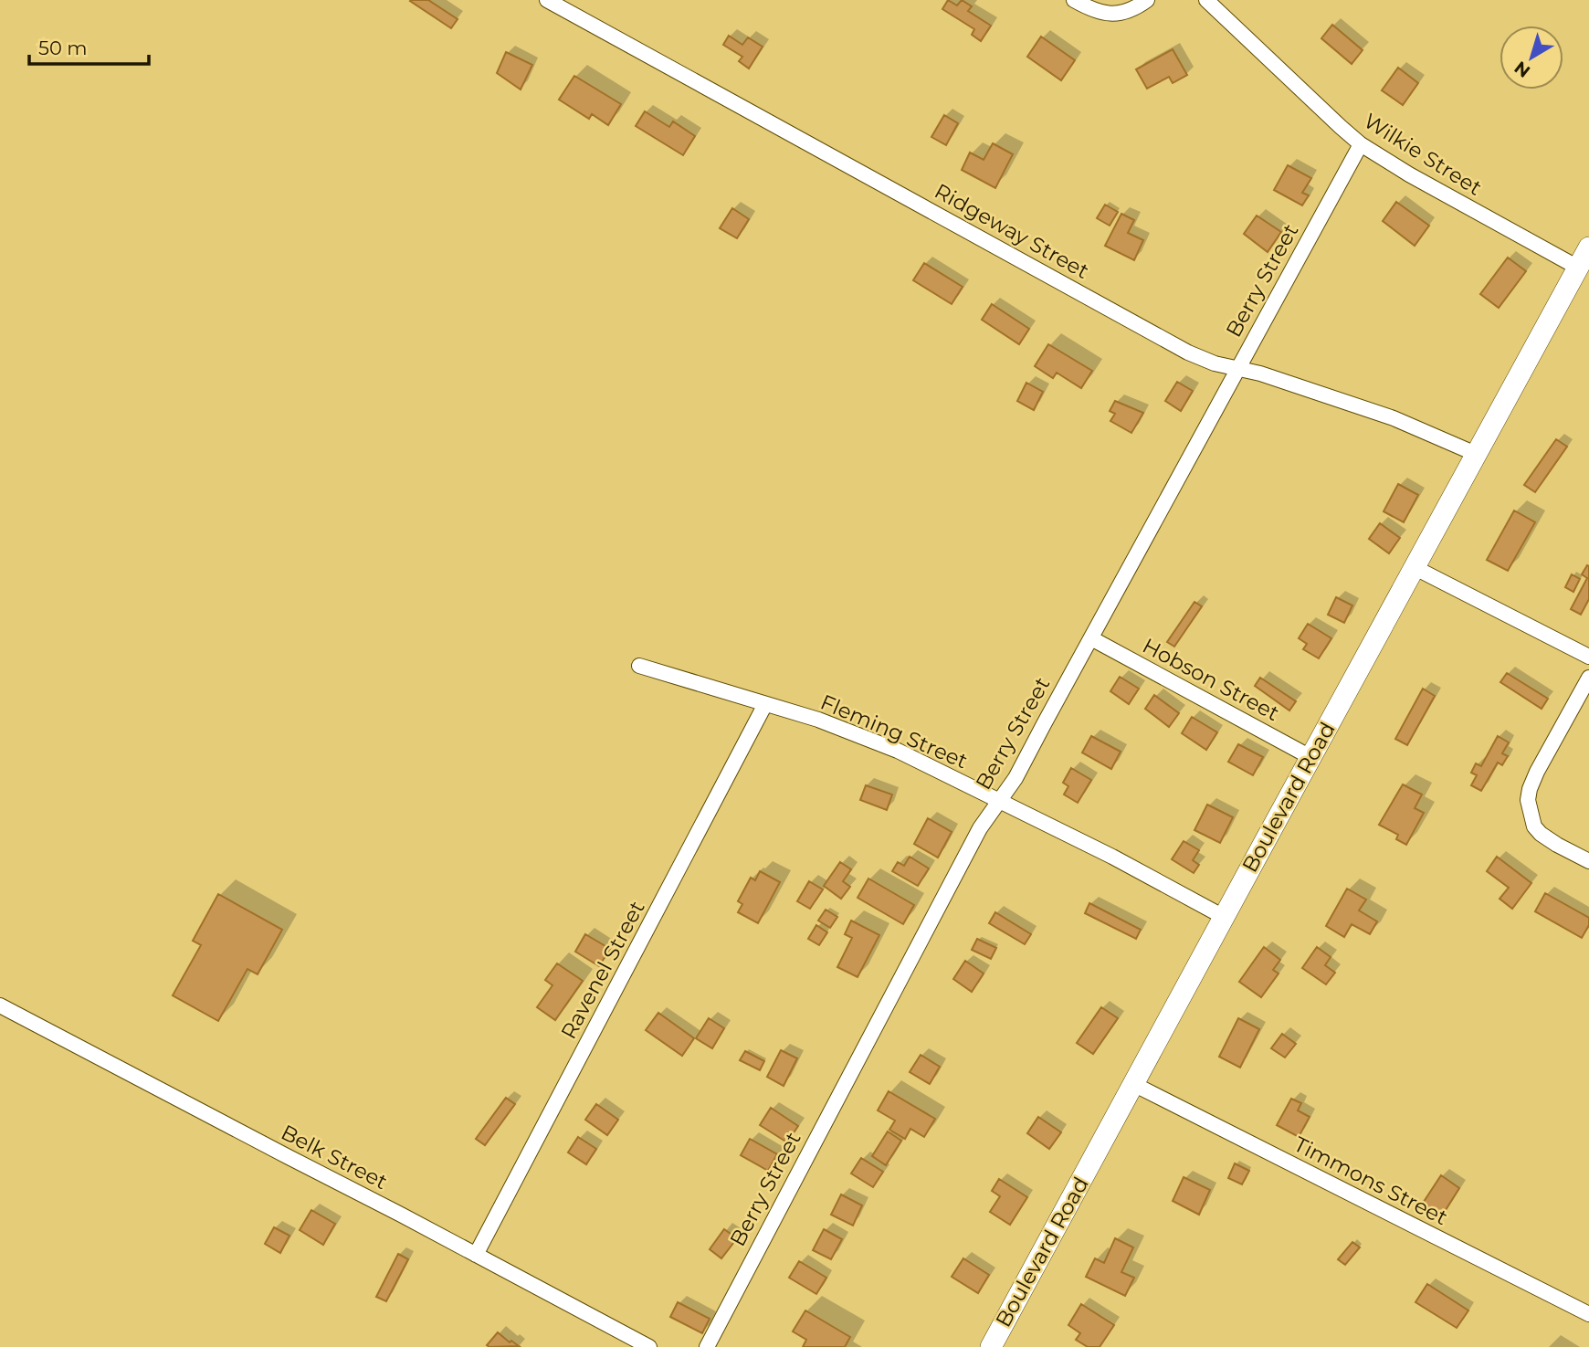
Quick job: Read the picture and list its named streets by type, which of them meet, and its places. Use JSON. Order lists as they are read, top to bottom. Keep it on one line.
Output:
{"streets":{"street":["Wilkie Street","Ridgeway Street","Berry Street","Hobson Street","Fleming Street","Boulevard Road","Ravenel Street","Belk Street","Timmons Street"]},"crossings":[["Wilkie Street","Berry Street"],["Wilkie Street","Boulevard Road"],["Ridgeway Street","Berry Street"],["Ridgeway Street","Boulevard Road"],["Berry Street","Hobson Street"],["Berry Street","Fleming Street"],["Hobson Street","Boulevard Road"],["Fleming Street","Boulevard Road"],["Fleming Street","Ravenel Street"],["Boulevard Road","Timmons Street"],["Ravenel Street","Belk Street"]],"scale_bar":"50 m","north":"bottom left"}
